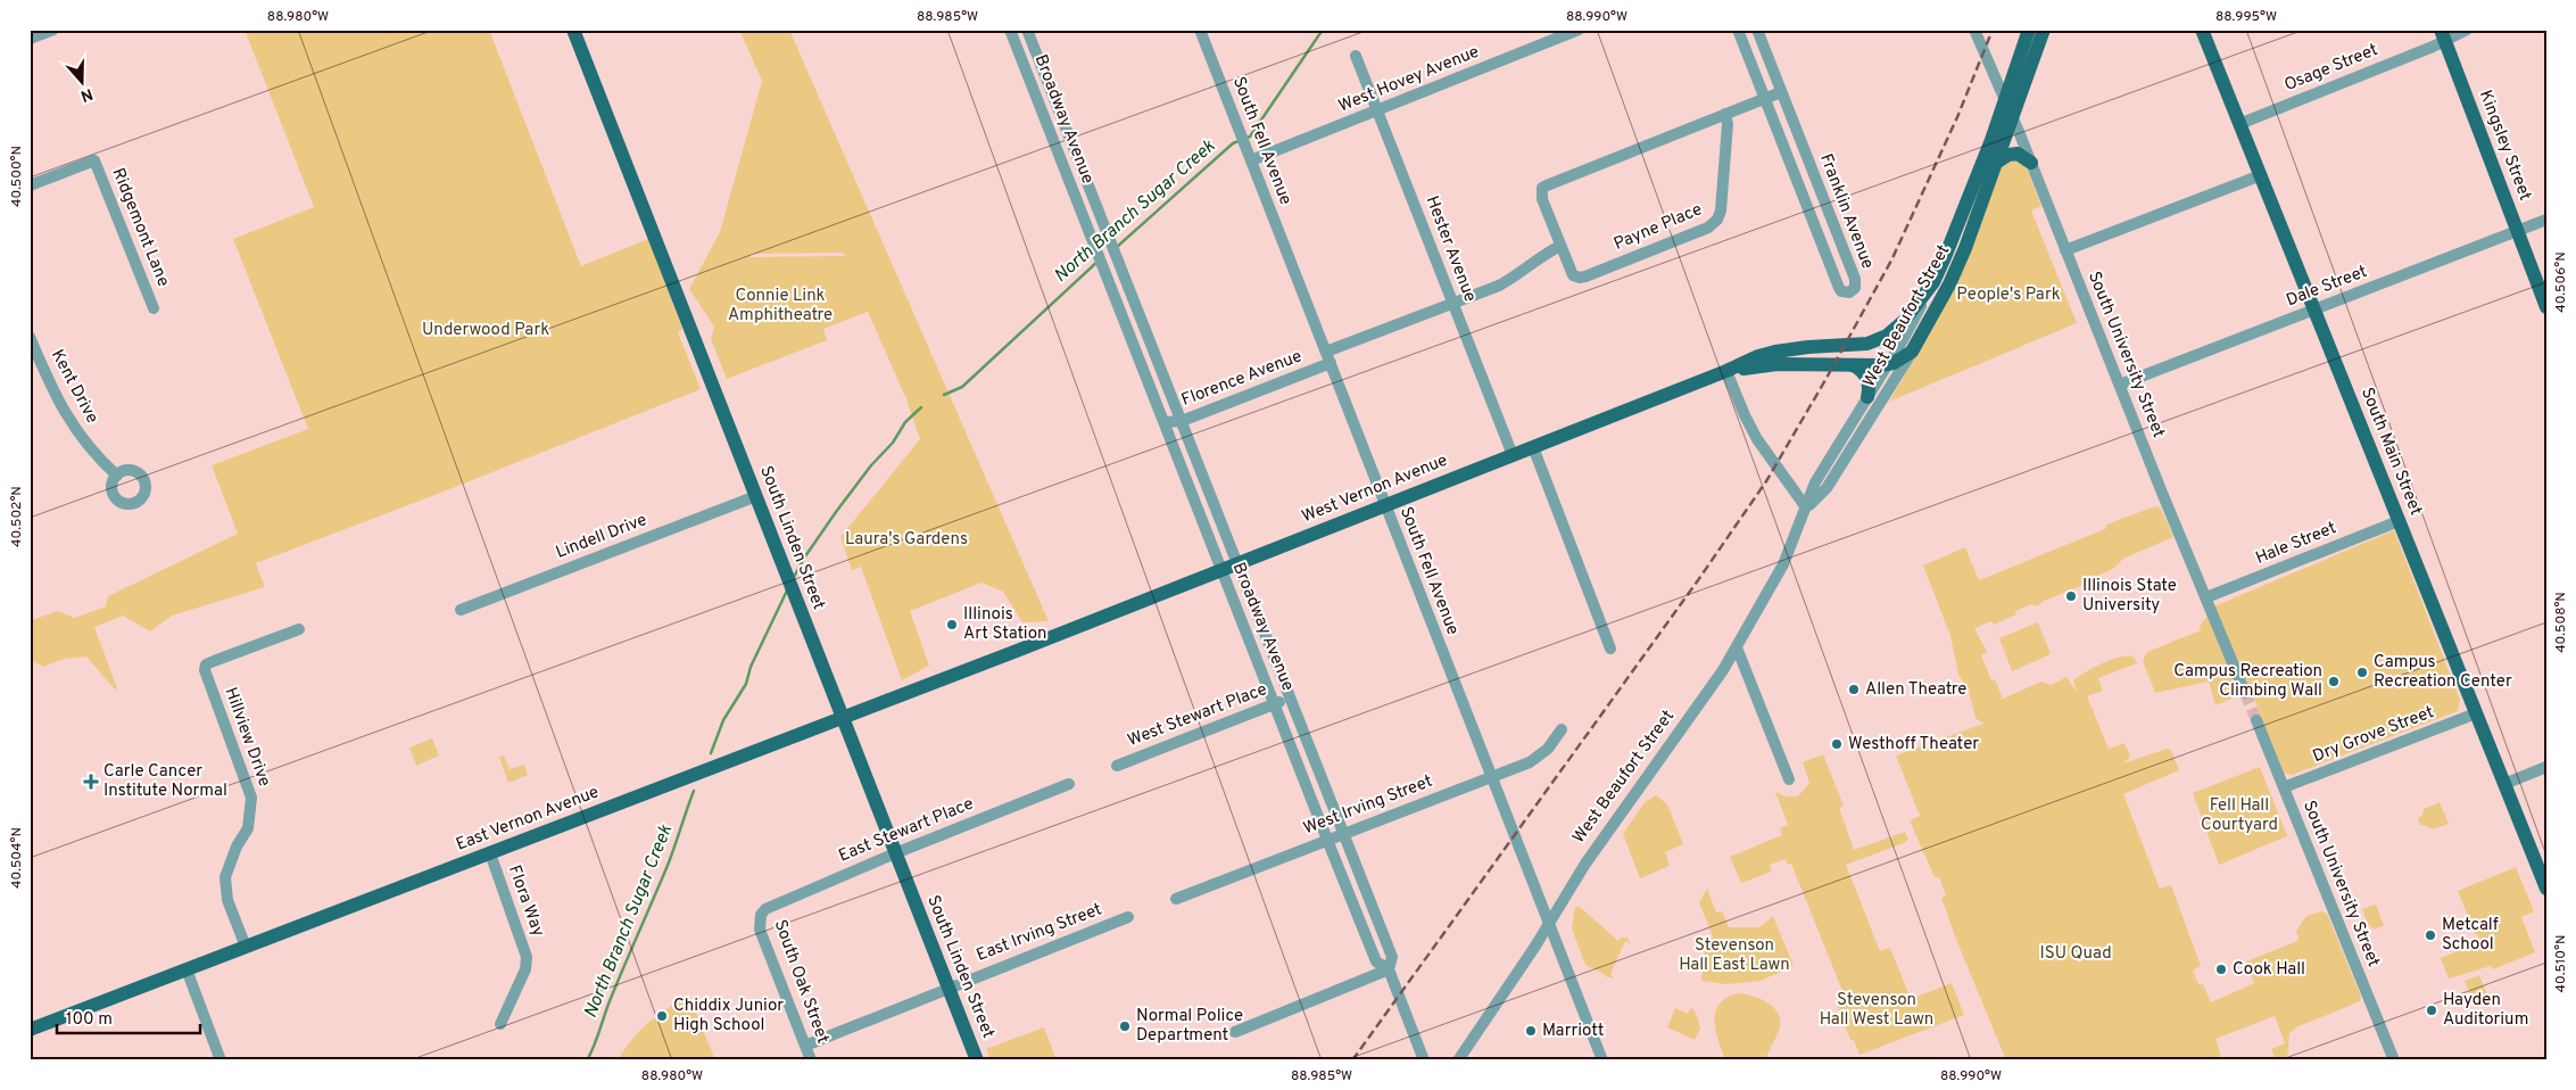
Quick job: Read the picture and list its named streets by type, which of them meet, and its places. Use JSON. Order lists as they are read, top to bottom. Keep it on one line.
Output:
{"streets":{"main road":["Kingsley Street","West Beaufort Street","South Main Street","West Vernon Avenue","South Linden Street","East Vernon Avenue"],"street":["Osage Street","West Hovey Avenue","Broadway Avenue","South Fell Avenue","Franklin Avenue","Ridgemont Lane","Payne Place","Hester Avenue","Dale Street","South University Street","Florence Avenue","Kent Drive","Lindell Drive","Hale Street","West Stewart Place","Dry Grove Street","Hillview Drive","West Irving Street","East Stewart Place","Flora Way","East Irving Street","South Oak Street"]},"crossings":[["Osage Street","Kingsley Street"],["Osage Street","South Main Street"],["West Hovey Avenue","South Fell Avenue"],["West Hovey Avenue","Hester Avenue"],["Broadway Avenue","Florence Avenue"],["Broadway Avenue","West Vernon Avenue"],["Broadway Avenue","West Stewart Place"],["Broadway Avenue","West Irving Street"],["South Fell Avenue","West Beaufort Street"],["South Fell Avenue","Florence Avenue"],["South Fell Avenue","West Vernon Avenue"],["South Fell Avenue","West Irving Street"],["Kingsley Street","Dale Street"],["Franklin Avenue","Payne Place"],["Hester Avenue","Florence Avenue"],["Hester Avenue","West Vernon Avenue"],["Dale Street","South University Street"],["Dale Street","South Main Street"],["West Beaufort Street","South University Street"],["West Beaufort Street","West Vernon Avenue"],["South University Street","Hale Street"],["South University Street","Dry Grove Street"],["South Main Street","Hale Street"],["South Main Street","Dry Grove Street"],["West Vernon Avenue","East Vernon Avenue"],["Lindell Drive","South Linden Street"],["South Linden Street","East Vernon Avenue"],["South Linden Street","East Stewart Place"],["South Linden Street","East Irving Street"],["Hillview Drive","East Vernon Avenue"],["East Vernon Avenue","Flora Way"],["East Stewart Place","South Oak Street"],["East Irving Street","South Oak Street"]],"water":["North Branch Sugar Creek"],"parks":["People's Park","Connie Link Amphitheatre","Underwood Park","Laura's Gardens","Fell Hall Courtyard","Stevenson Hall East Lawn","ISU Quad","Stevenson Hall West Lawn"],"places":{"other":["Illinois State University","Illinois Art Station","Campus Recreation Center","Campus Recreation Climbing Wall","Allen Theatre","Westhoff Theater","Metcalf School","Cook Hall","Hayden Auditorium","Chiddix Junior High School","Normal Police Department","Marriott"],"health":["Carle Cancer Institute Normal"]},"scale_bar":"100 m","north":"bottom","coordinates":["88.980°W","88.985°W","88.990°W","88.995°W","40.500°N","40.506°N","40.502°N","40.508°N","40.504°N","40.510°N"]}
